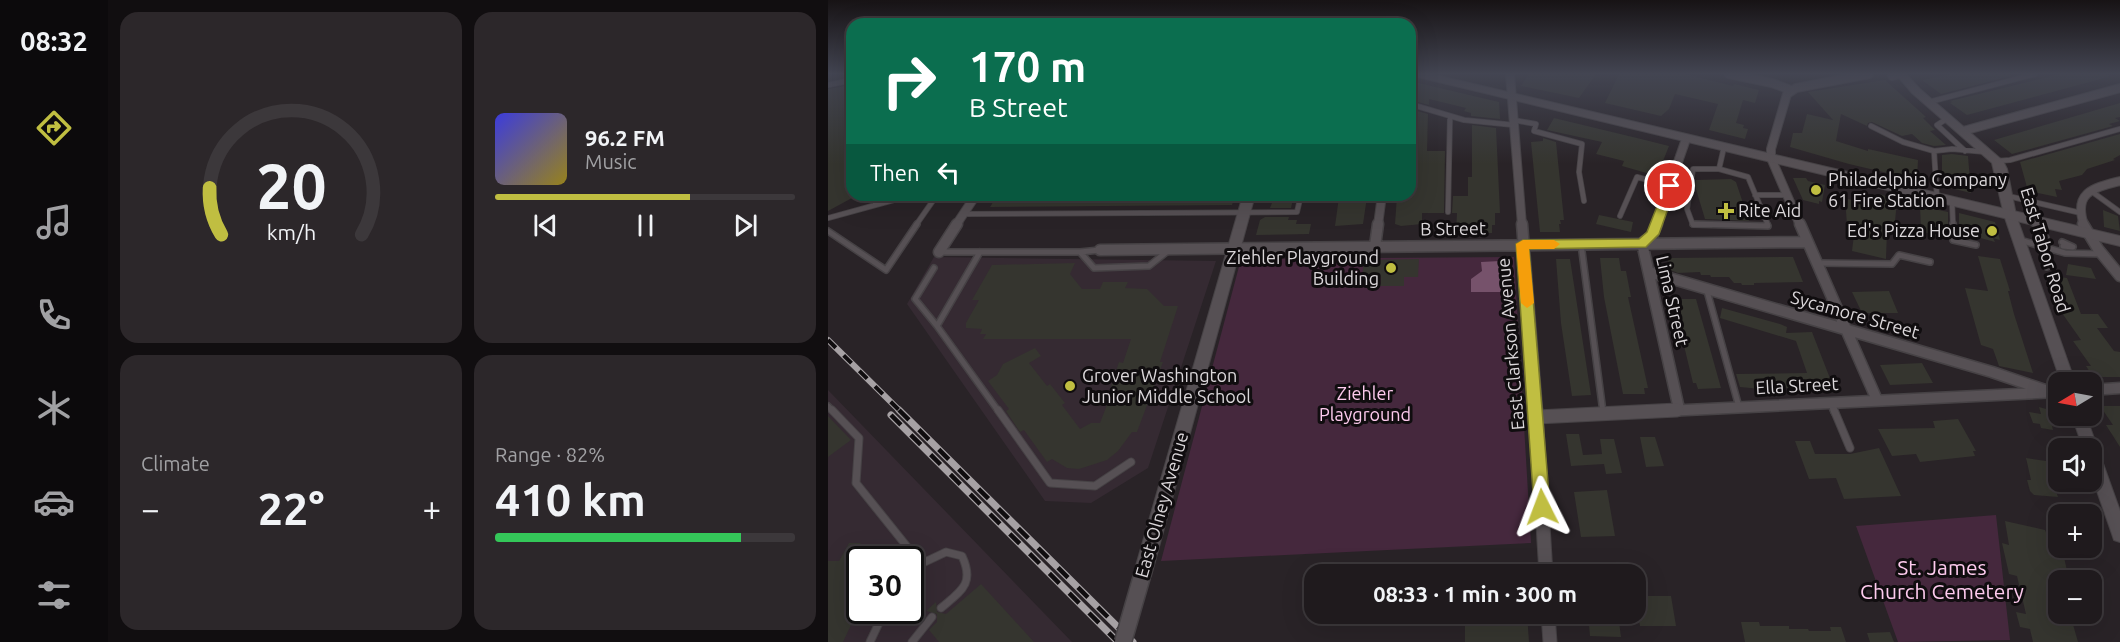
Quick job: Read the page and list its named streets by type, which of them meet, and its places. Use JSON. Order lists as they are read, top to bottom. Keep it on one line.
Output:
{"streets":{"street":["B Street","East Tabor Road","Lima Street","Sycamore Street","East Clarkson Avenue","Ella Street","East Olney Avenue"]},"crossings":[["B Street","Lima Street"],["B Street","East Clarkson Avenue"],["B Street","East Olney Avenue"],["Lima Street","Sycamore Street"],["Lima Street","Ella Street"],["East Clarkson Avenue","Ella Street"]],"parks":["Ziehler Playground","St. James Church Cemetery"],"places":{"other":["Philadelphia Company 61 Fire Station","Ed's Pizza House","Ziehler Playground Building","Grover Washington Junior Middle School"],"health":["Rite Aid"]},"north":"left","page":{"tabs":"08:32","turn":["170 m","B Street"],"song":["96.2 FM","Music"],"then":"Then","tile":["Climate",["Range · 82%","410 km"]],"map_buttons":["+","−"],"heat":["−","22°","+"],"limit":"30","trip":"08:33 · 1 min · 300 m","gauge":["20","km/h"]}}
